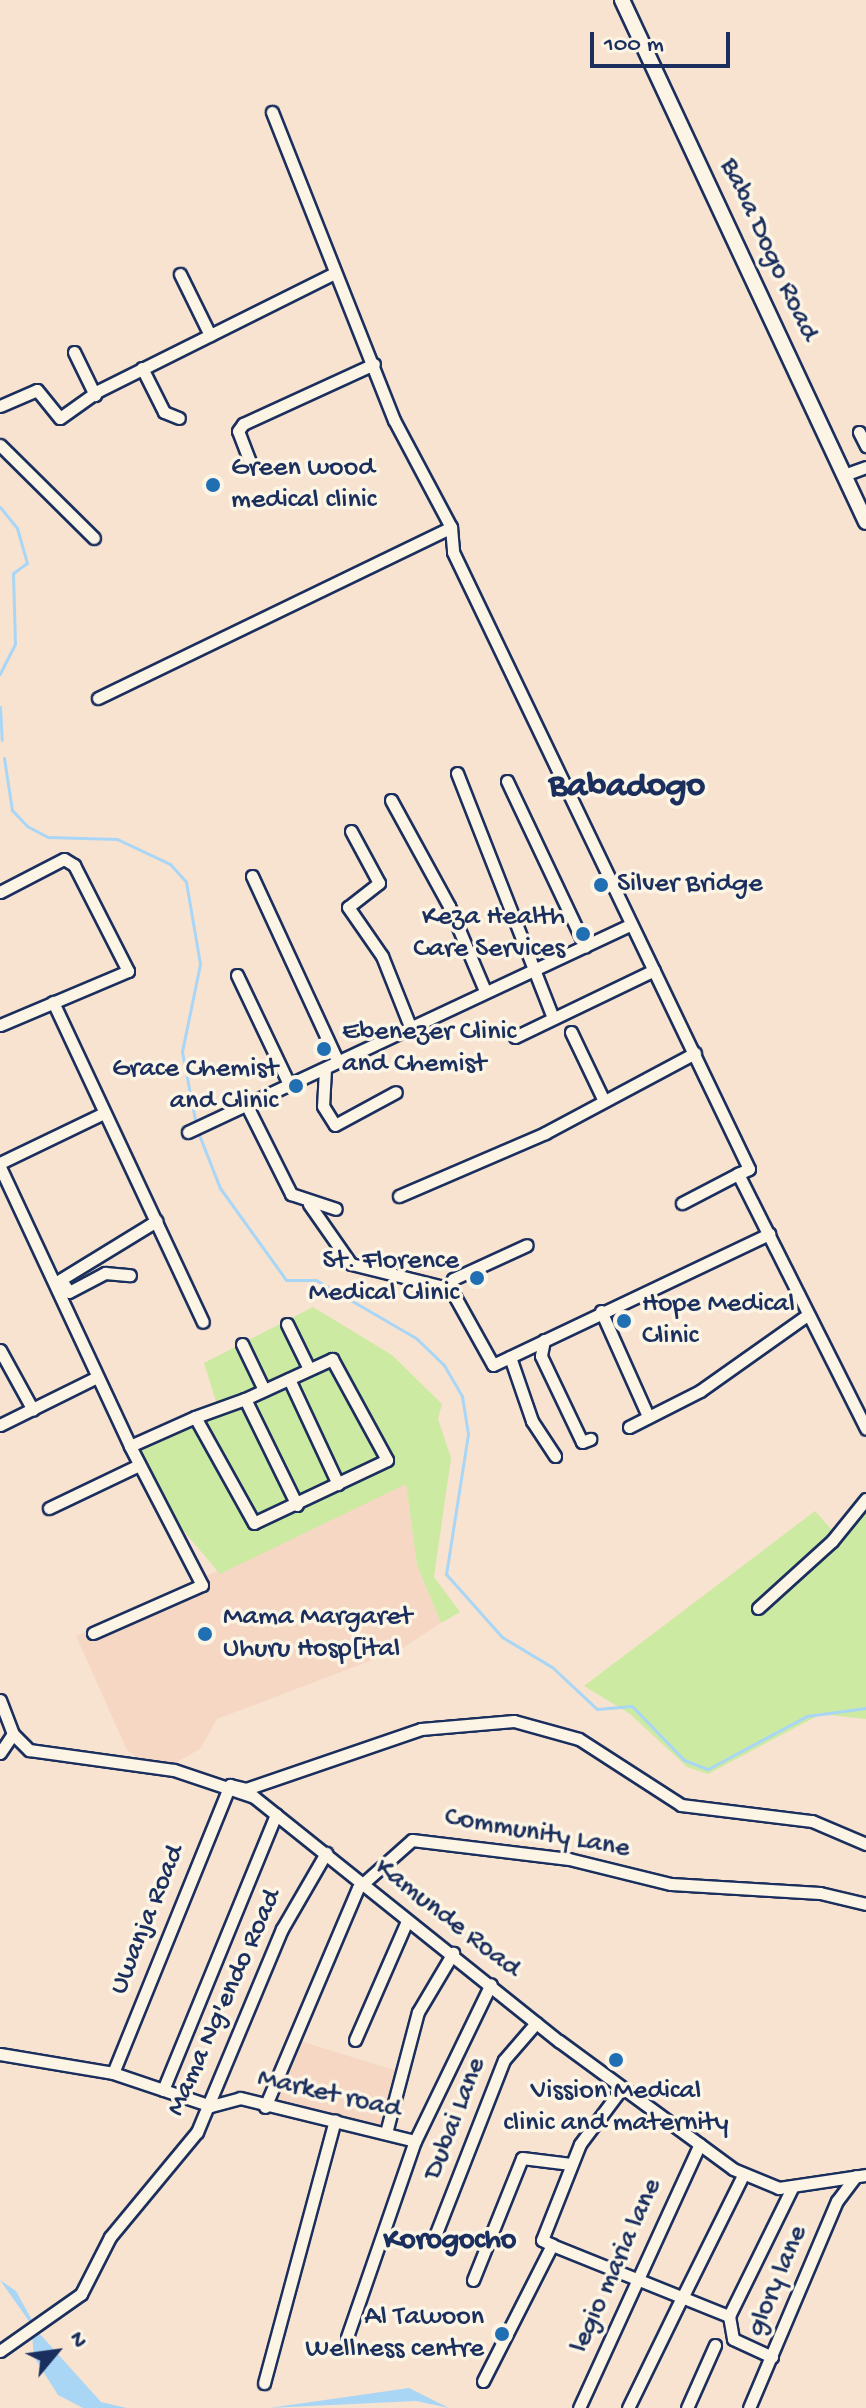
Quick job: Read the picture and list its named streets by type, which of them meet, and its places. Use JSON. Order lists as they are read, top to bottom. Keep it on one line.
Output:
{"streets":{"street":["Baba Dogo Road","Community Lane","Kamunde Road","Uwanja Road","Mama Ng'endo Road","Market road","Dubai Lane","legio maria lane","glory lane"]},"crossings":[["Community Lane","Kamunde Road"],["Community Lane","Market road"],["Kamunde Road","Uwanja Road"],["Kamunde Road","Mama Ng'endo Road"],["Kamunde Road","Dubai Lane"],["Kamunde Road","legio maria lane"],["Kamunde Road","glory lane"],["Uwanja Road","Market road"],["Mama Ng'endo Road","Market road"]],"districts":["Babadogo","Korogocho"],"places":["Green wood medical clinic","Silver Bridge","Keza Health Care Services","Ebenezer Clinic and Chemist","Grace Chemist and Clinic","St. Florence Medical Clinic","Hope Medical Clinic","Mama Margaret Uhuru Hosp[ital","Vission Medical clinic and maternity","Al Tawoon Wellness centre"],"scale_bar":"100 m","north":"top right"}
